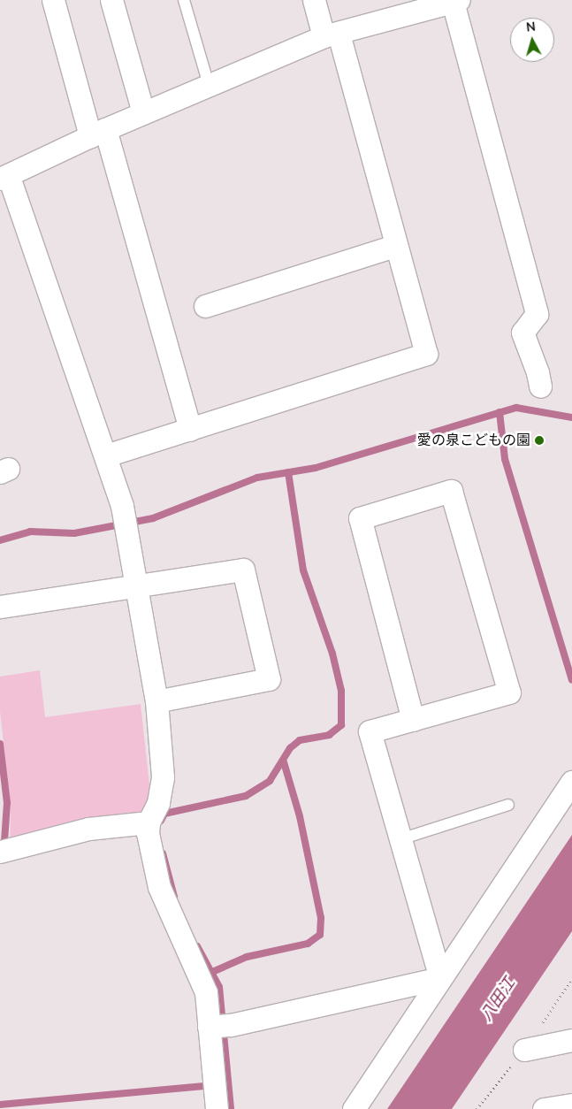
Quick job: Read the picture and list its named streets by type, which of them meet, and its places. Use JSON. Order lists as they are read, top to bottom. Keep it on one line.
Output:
{"water":["八田江"],"places":["愛の泉こどもの園"],"north":"top"}
